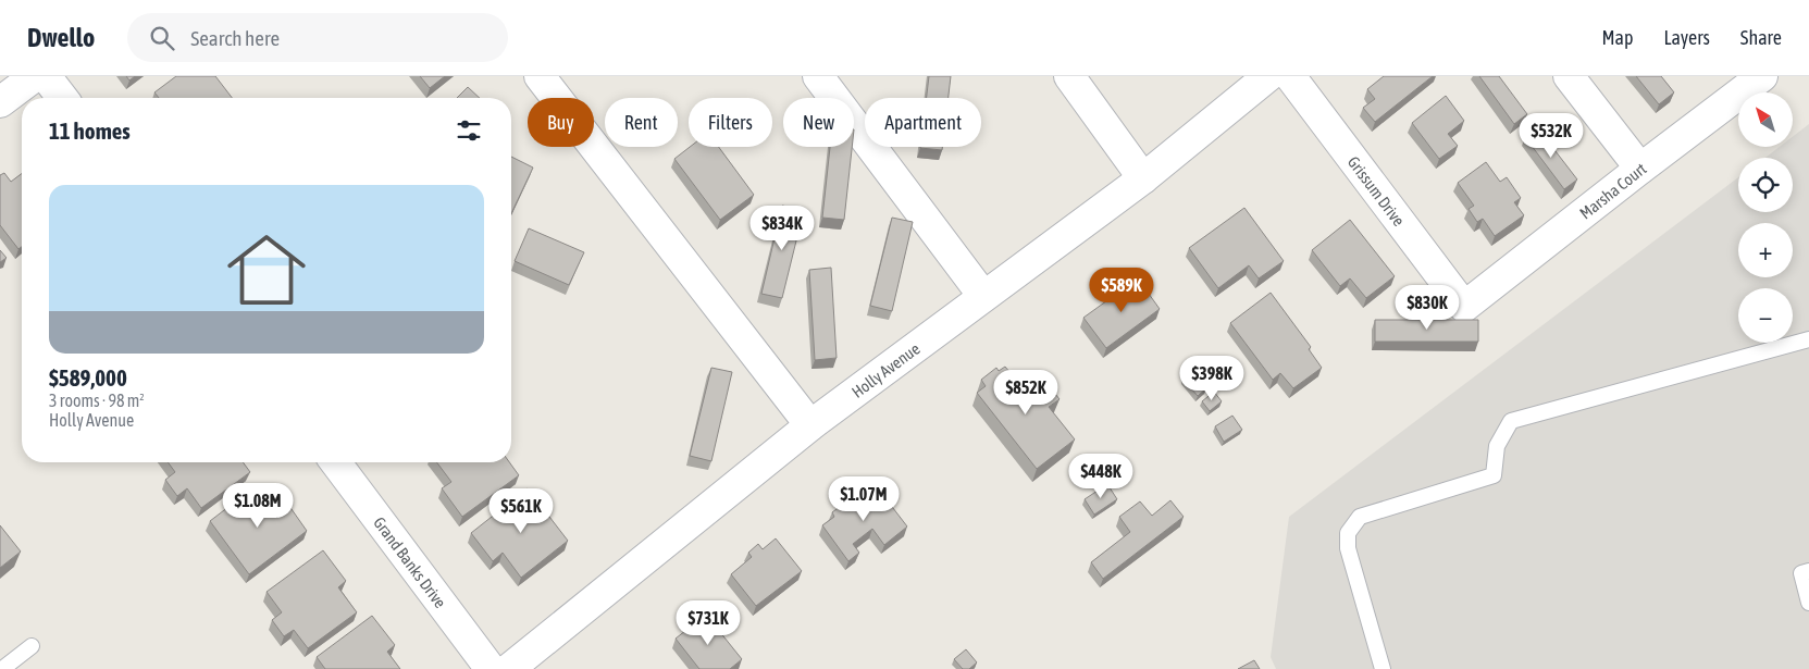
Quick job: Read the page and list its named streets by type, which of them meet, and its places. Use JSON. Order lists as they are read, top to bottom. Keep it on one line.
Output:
{"streets":{"street":["Marsha Court","Grissum Drive","Holly Avenue","Grand Banks Drive"]},"crossings":[["Marsha Court","Grissum Drive"]],"north":"top left","page":{"header":"Dwello","search":"Search here","nav":["Map","Layers","Share"],"map_buttons":["+","−"],"chip":["Buy","Rent","Filters","New","Apartment"],"heading":"11 homes","price":["$532K","$834K","$589K","$830K","$398K","$852K","$448K","$1.07M","$1.08M","$561K","$731K"],"list":[{"name":"$589,000","note":"3 rooms · 98 m² · Holly Avenue"}]}}
